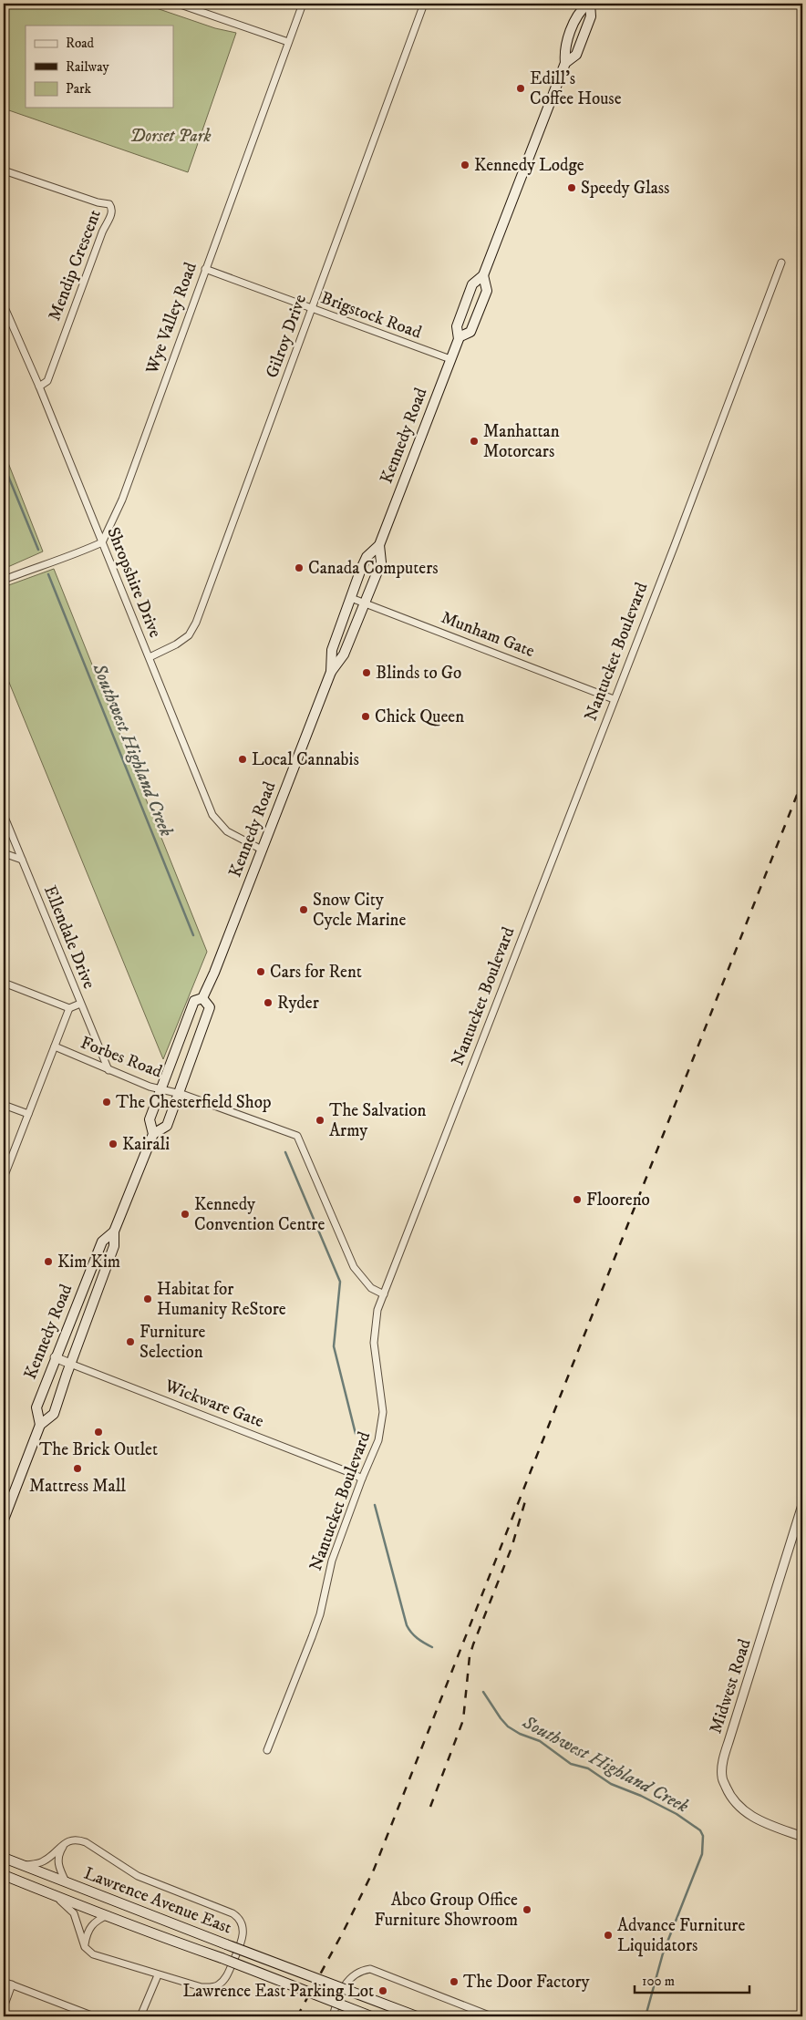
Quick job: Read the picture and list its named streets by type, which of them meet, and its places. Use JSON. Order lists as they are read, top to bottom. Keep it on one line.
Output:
{"streets":{"main road":["Kennedy Road","Lawrence Avenue East"],"street":["Mendip Crescent","Brigstock Road","Wye Valley Road","Gilroy Drive","Shropshire Drive","Munham Gate","Nantucket Boulevard","Ellendale Drive","Forbes Road","Wickware Gate","Midwest Road"]},"crossings":[["Mendip Crescent","Shropshire Drive"],["Brigstock Road","Wye Valley Road"],["Brigstock Road","Gilroy Drive"],["Brigstock Road","Kennedy Road"],["Wye Valley Road","Shropshire Drive"],["Gilroy Drive","Shropshire Drive"],["Kennedy Road","Shropshire Drive"],["Kennedy Road","Munham Gate"],["Kennedy Road","Forbes Road"],["Kennedy Road","Wickware Gate"],["Munham Gate","Nantucket Boulevard"],["Nantucket Boulevard","Forbes Road"],["Nantucket Boulevard","Wickware Gate"],["Ellendale Drive","Forbes Road"]],"water":["Southwest Highland Creek"],"parks":["Dorset Park"],"places":["Edill's Coffee House","Kennedy Lodge","Speedy Glass","Manhattan Motorcars","Canada Computers","Blinds to Go","Chick Queen","Local Cannabis","Snow City Cycle Marine","Cars for Rent","Ryder","The Chesterfield Shop","The Salvation Army","Kairali","Flooreno","Kennedy Convention Centre","Kim Kim","Habitat for Humanity ReStore","Furniture Selection","The Brick Outlet","Mattress Mall","Abco Group Office Furniture Showroom","Advance Furniture Liquidators","The Door Factory","Lawrence East Parking Lot"],"legend":["Road","Railway","Park"],"scale_bar":"100 m"}
